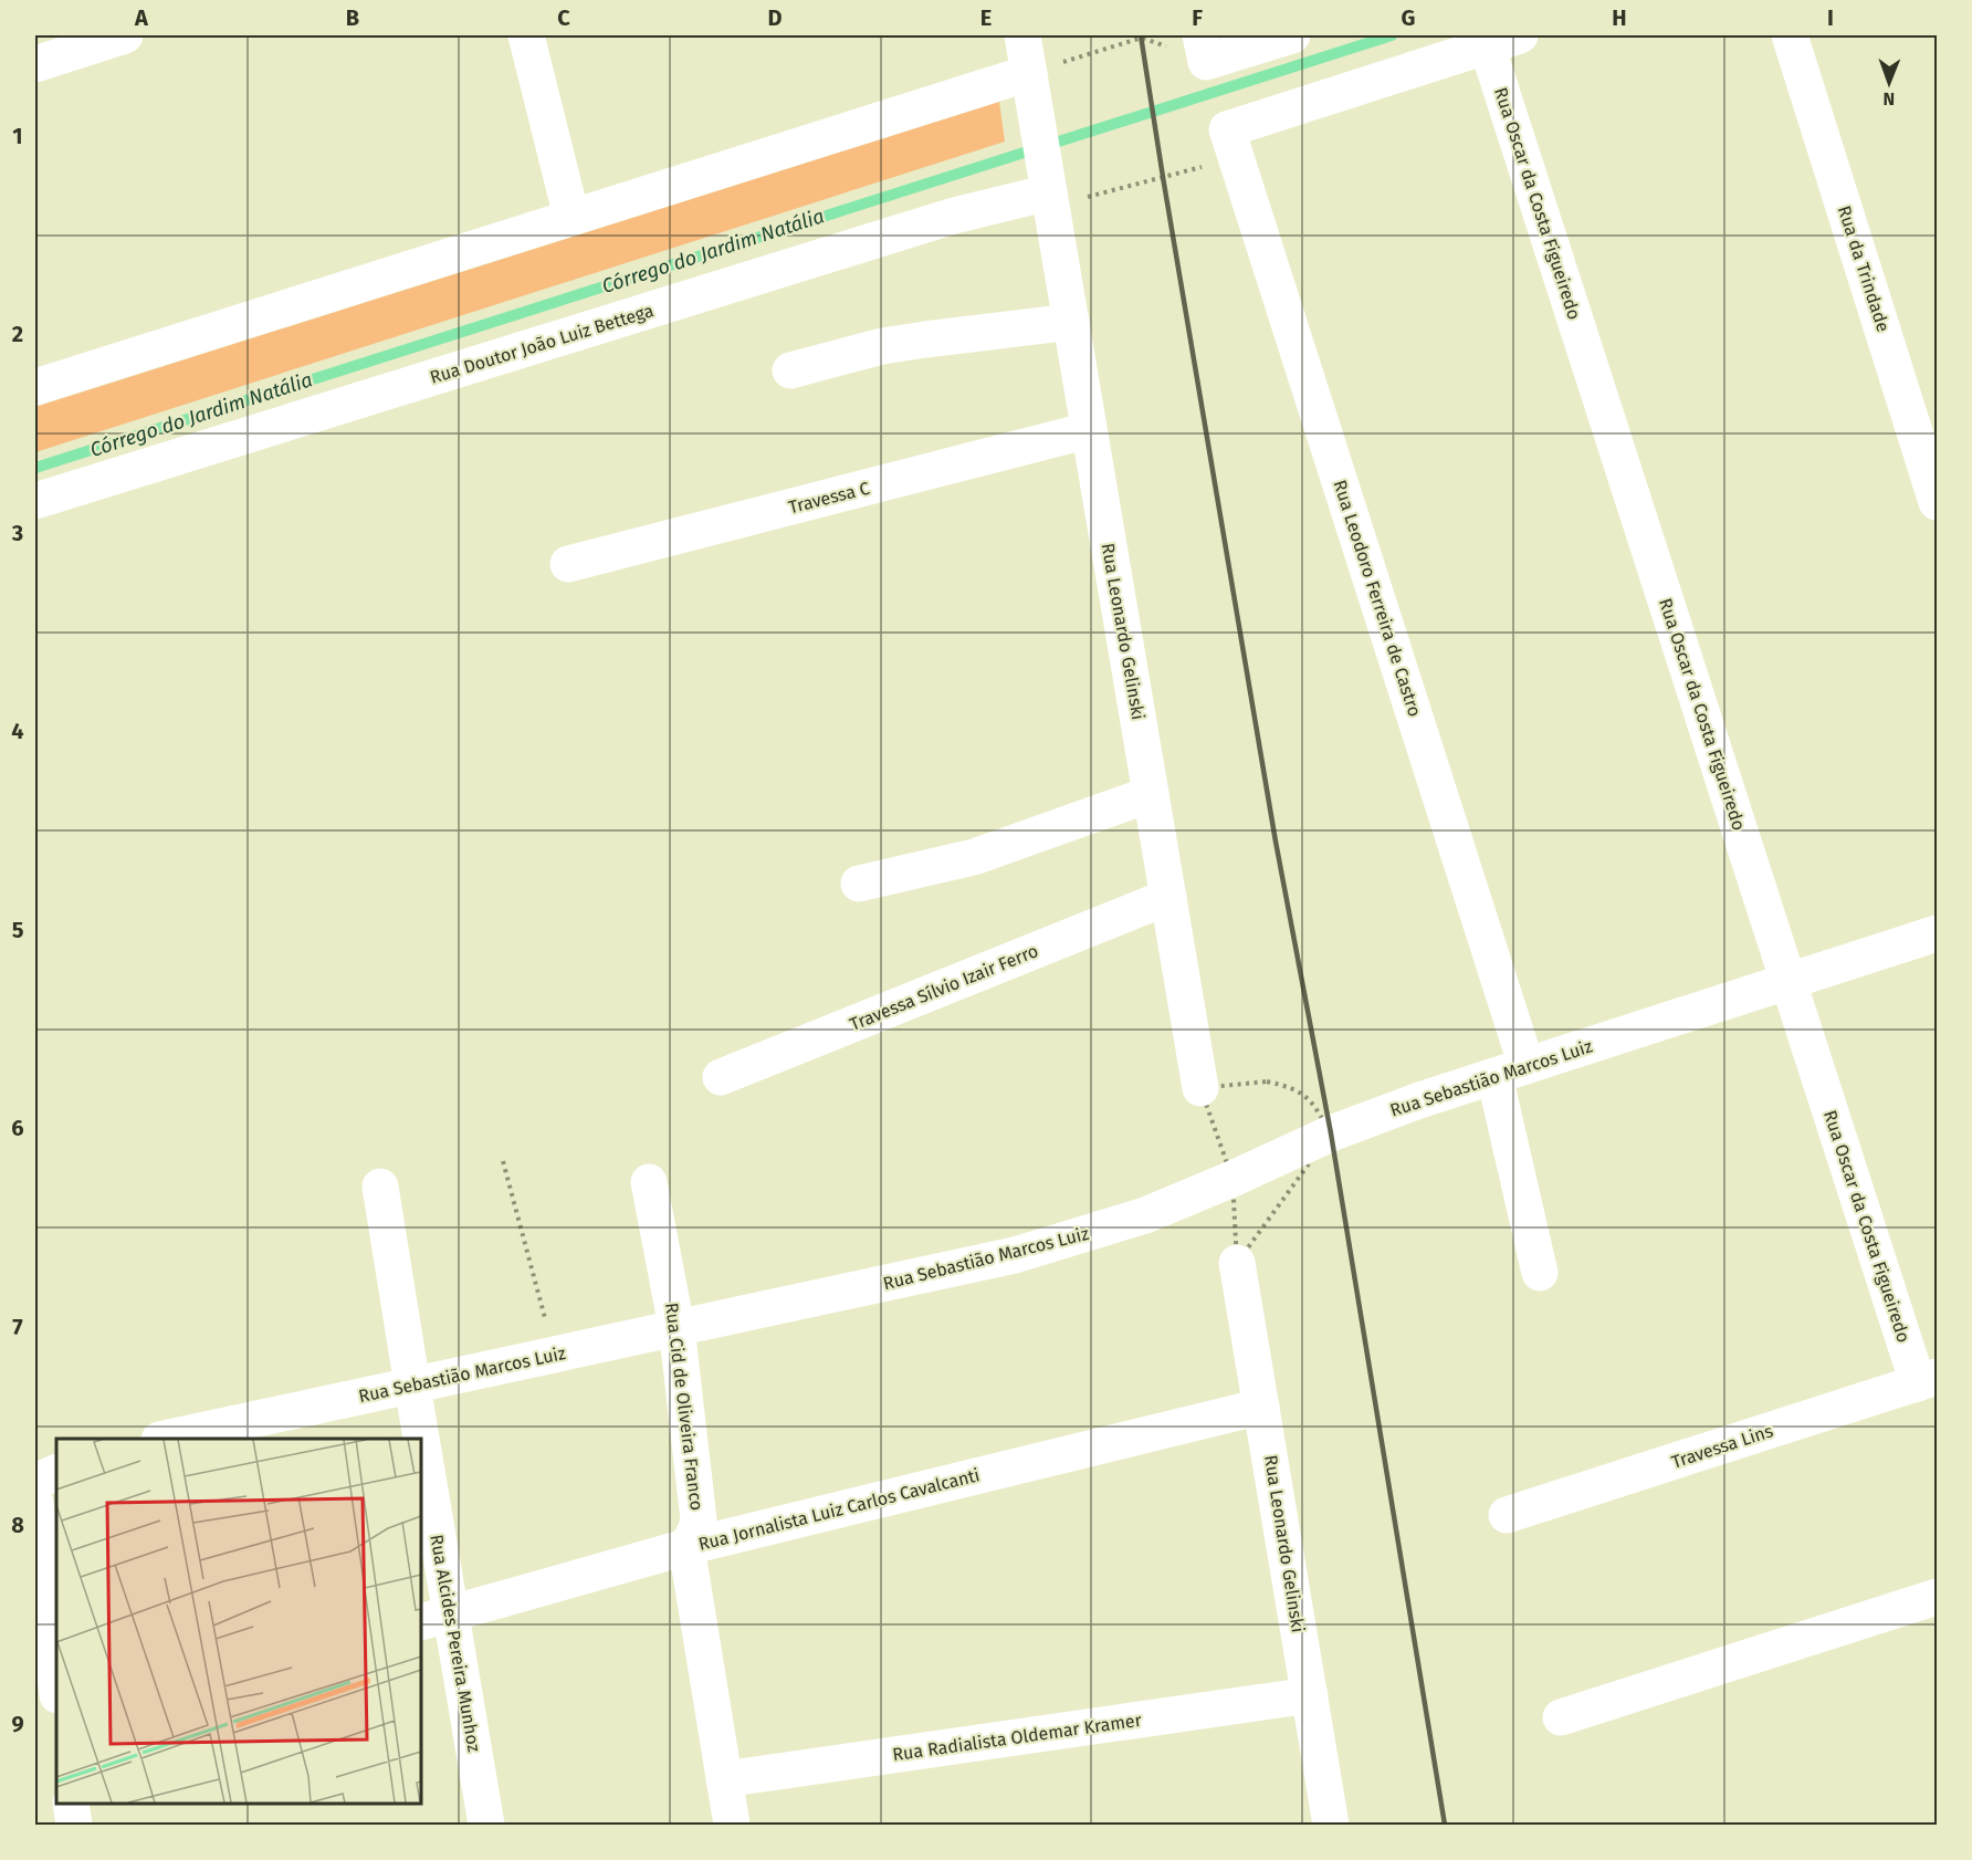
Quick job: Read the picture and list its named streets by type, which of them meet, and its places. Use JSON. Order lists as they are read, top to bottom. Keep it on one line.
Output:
{"streets":{"street":["Rua Oscar da Costa Figueiredo","Rua da Trindade","Rua Doutor João Luiz Bettega","Travessa C","Rua Leodoro Ferreira de Castro","Rua Leonardo Gelinski","Travessa Sílvio Izair Ferro","Rua Sebastião Marcos Luiz","Rua Cid de Oliveira Franco","Travessa Lins","Rua Jornalista Luiz Carlos Cavalcanti","Rua Alcides Pereira Munhoz","Rua Radialista Oldemar Kramer"]},"crossings":[["Rua Oscar da Costa Figueiredo","Rua Sebastião Marcos Luiz"],["Rua Oscar da Costa Figueiredo","Travessa Lins"],["Rua Doutor João Luiz Bettega","Rua Leonardo Gelinski"],["Travessa C","Rua Leonardo Gelinski"],["Rua Leodoro Ferreira de Castro","Rua Sebastião Marcos Luiz"],["Rua Leonardo Gelinski","Travessa Sílvio Izair Ferro"],["Rua Leonardo Gelinski","Rua Jornalista Luiz Carlos Cavalcanti"],["Rua Leonardo Gelinski","Rua Radialista Oldemar Kramer"],["Rua Sebastião Marcos Luiz","Rua Cid de Oliveira Franco"],["Rua Sebastião Marcos Luiz","Rua Alcides Pereira Munhoz"],["Rua Cid de Oliveira Franco","Rua Jornalista Luiz Carlos Cavalcanti"],["Rua Jornalista Luiz Carlos Cavalcanti","Rua Alcides Pereira Munhoz"]],"water":["Córrego do Jardim Natália"],"north":"bottom","grid":{"columns":["A","B","C","D","E","F","G","H","I"],"rows":["1","2","3","4","5","6","7","8","9"]}}
